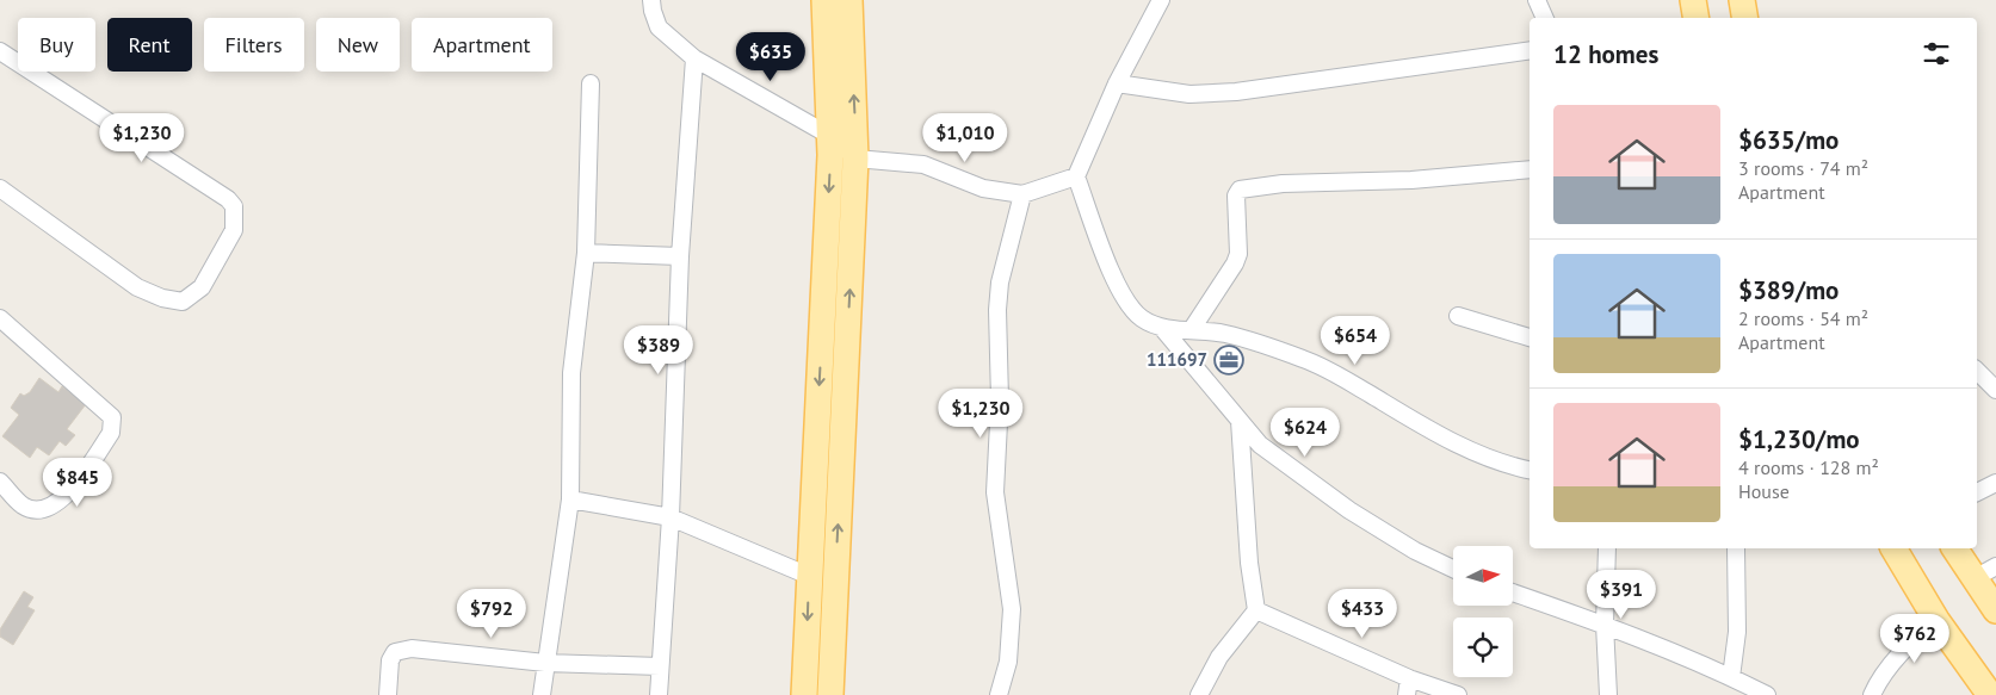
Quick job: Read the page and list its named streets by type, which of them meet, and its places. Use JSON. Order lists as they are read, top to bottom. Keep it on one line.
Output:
{"places":{"office":["111697"]},"north":"right","page":{"chip":["Buy","Rent","Filters","New","Apartment"],"heading":"12 homes","price":["$635","$1,230","$1,010","$654","$389","$1,230","$624","$845","$391","$792","$433","$762"],"list":[{"name":"$635/mo","note":"3 rooms · 74 m² · Apartment"},{"name":"$389/mo","note":"2 rooms · 54 m² · Apartment"},{"name":"$1,230/mo","note":"4 rooms · 128 m² · House"}]}}
